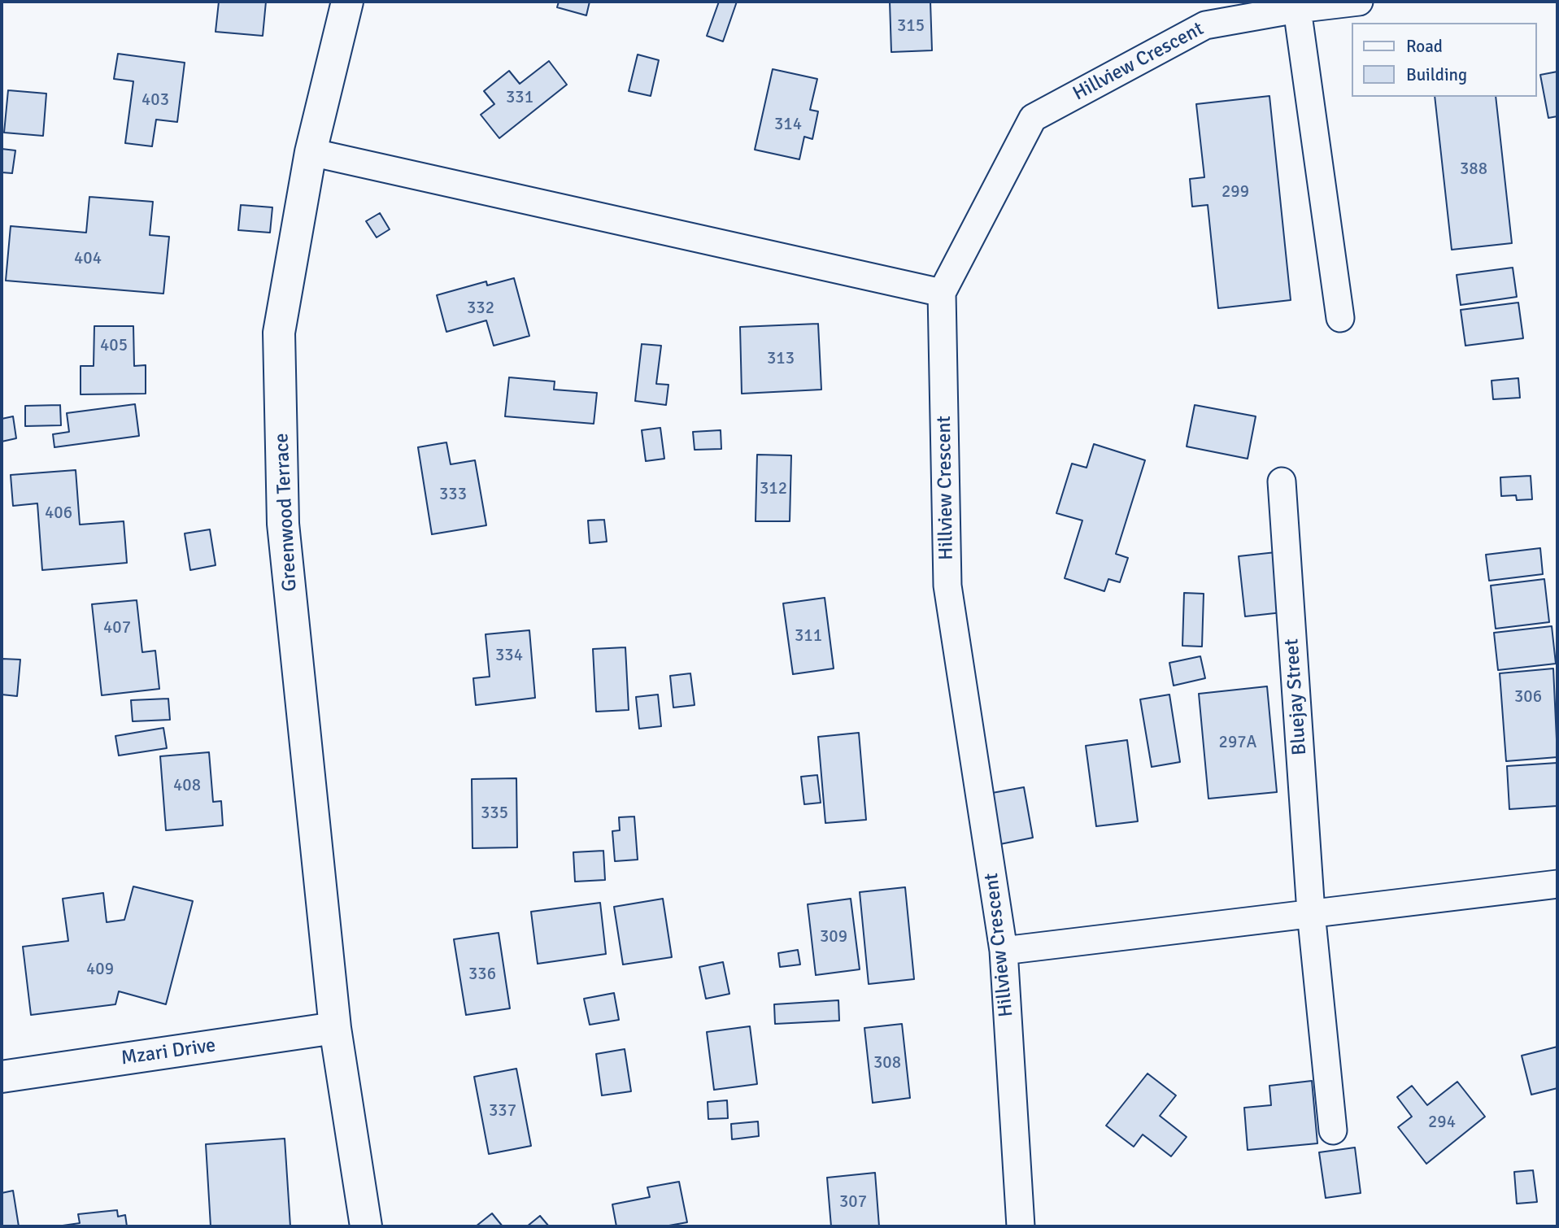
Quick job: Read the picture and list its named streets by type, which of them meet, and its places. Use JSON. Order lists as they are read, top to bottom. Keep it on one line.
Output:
{"streets":{"street":["Hillview Crescent","Greenwood Terrace","Bluejay Street","Mzari Drive"]},"crossings":[["Greenwood Terrace","Mzari Drive"]],"house_numbers":["315","331","403","314","388","299","404","332","405","313","312","333","406","407","311","334","306","297A","408","335","309","409","336","308","337","294","307"],"legend":["Road","Building"]}
